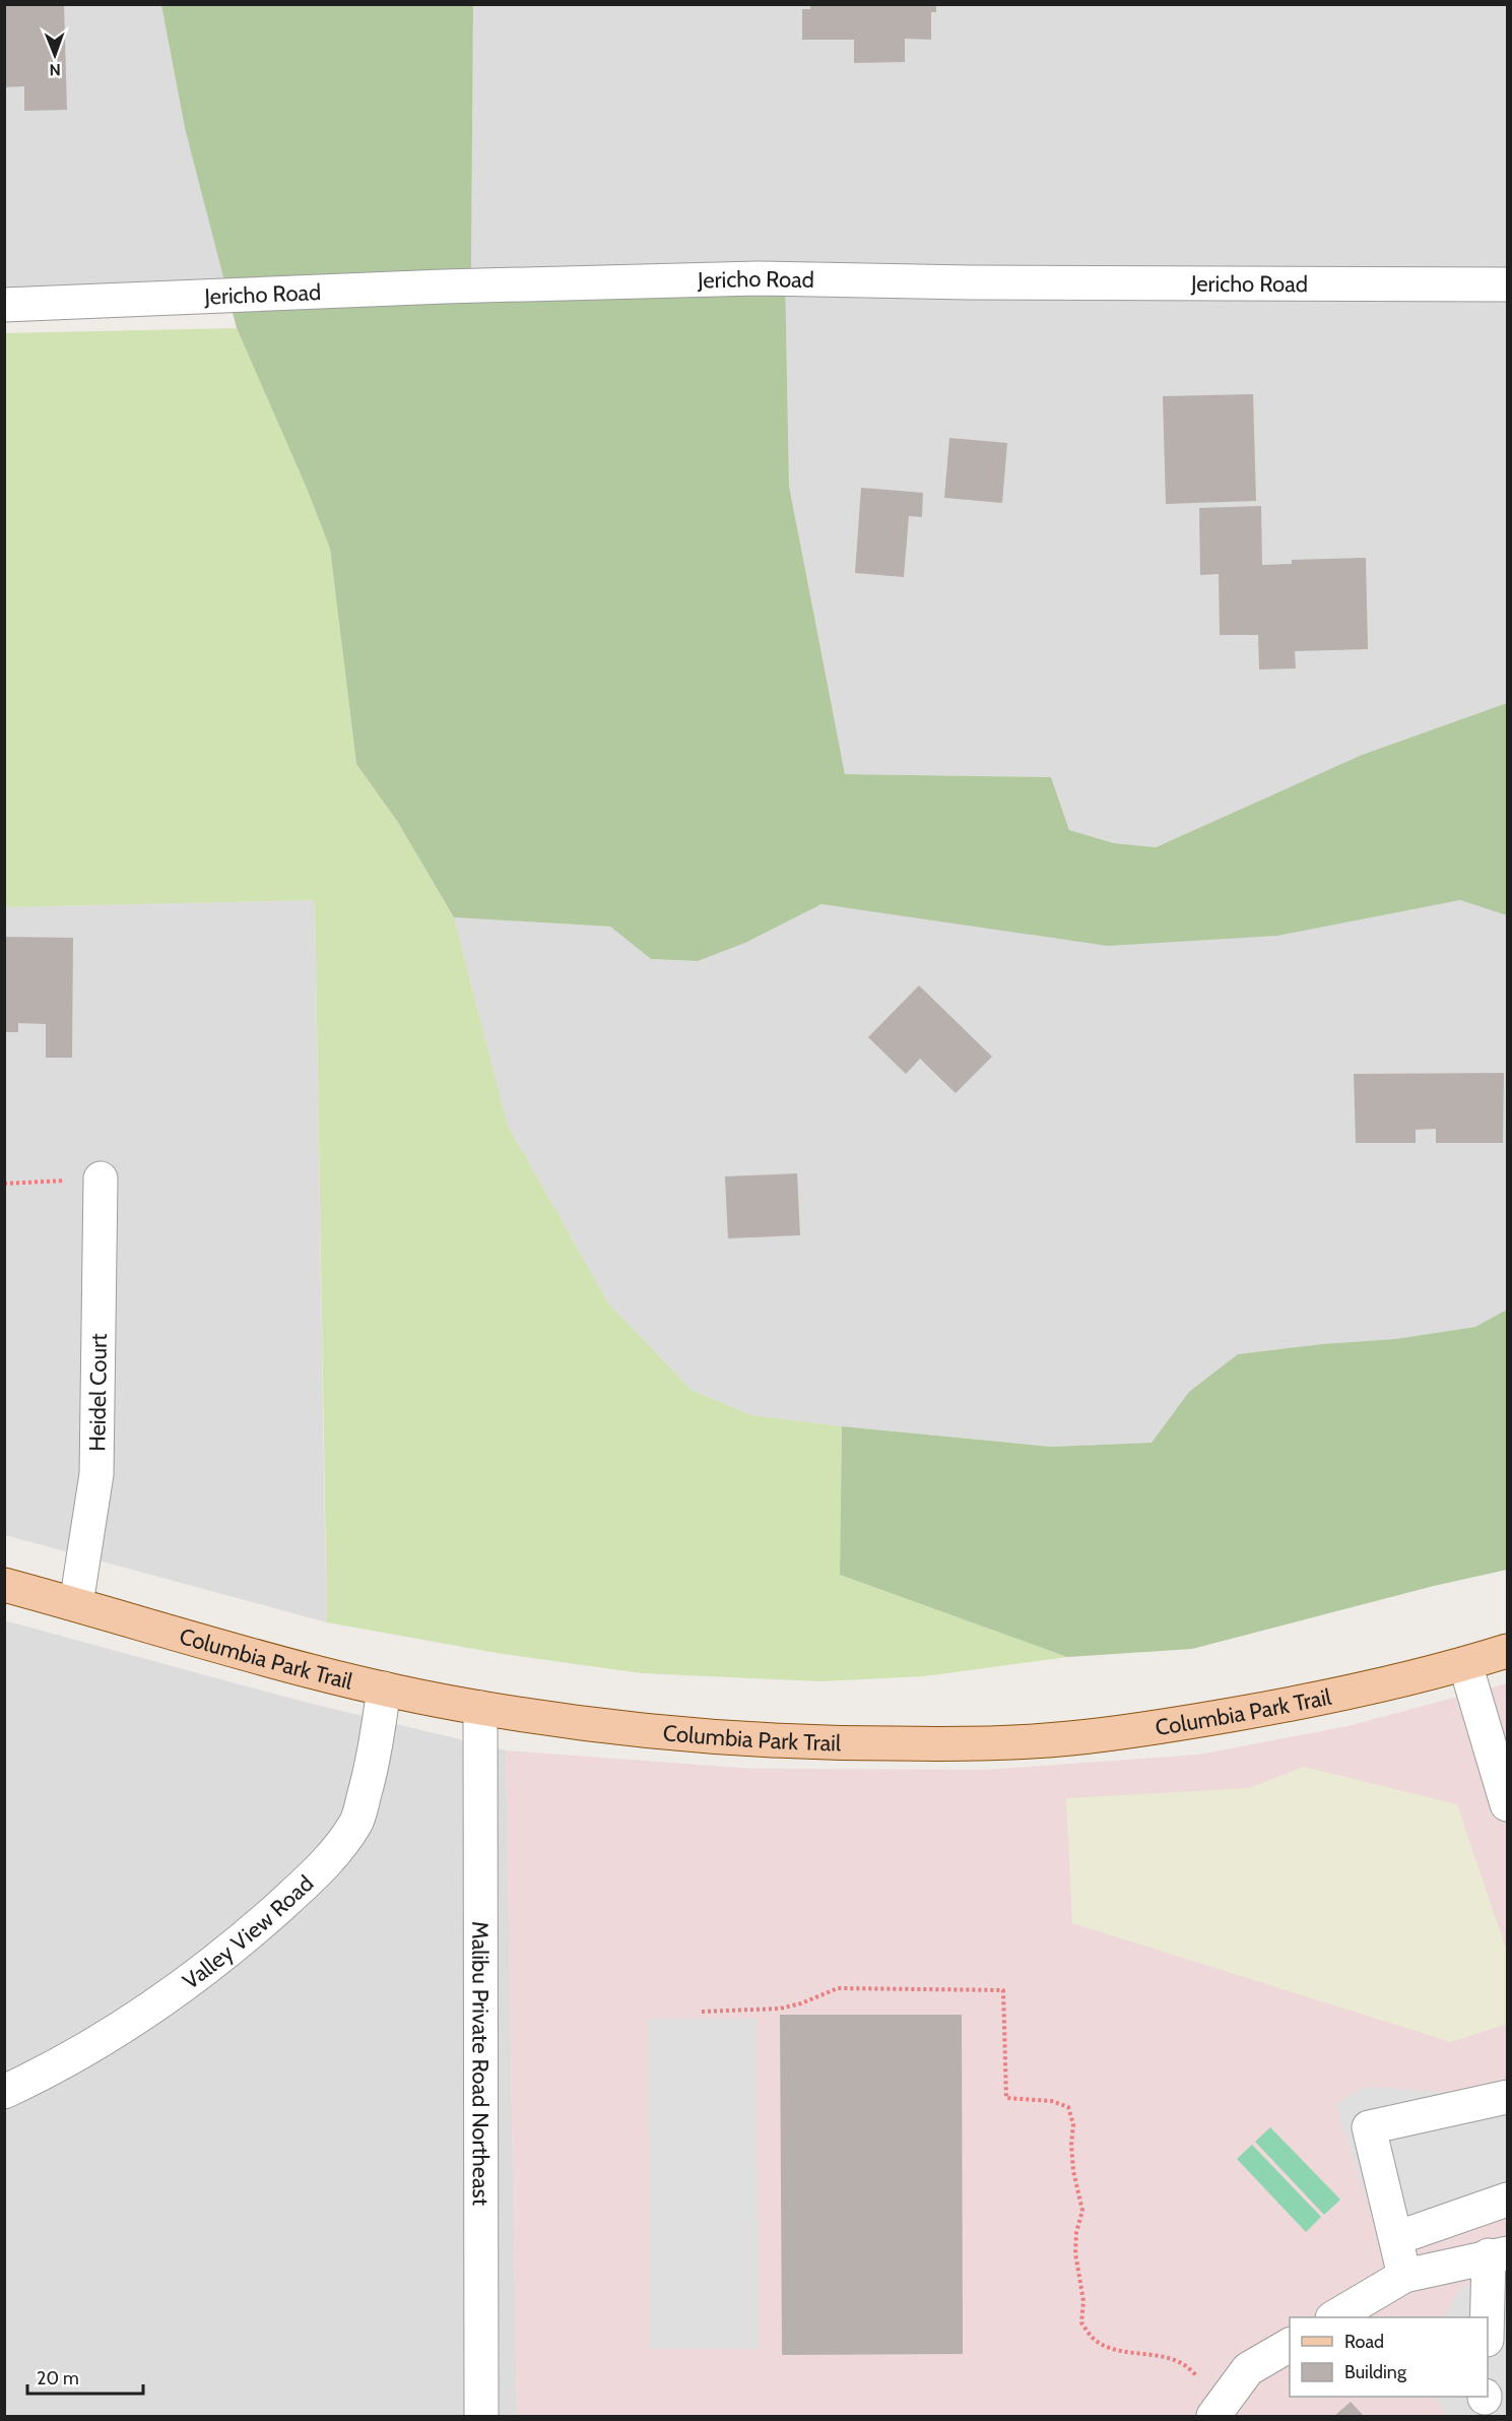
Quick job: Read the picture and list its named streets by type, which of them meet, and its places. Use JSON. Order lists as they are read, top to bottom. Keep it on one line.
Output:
{"streets":{"main road":["Columbia Park Trail"],"street":["Jericho Road","Heidel Court","Valley View Road","Malibu Private Road Northeast"]},"crossings":[["Heidel Court","Columbia Park Trail"],["Columbia Park Trail","Valley View Road"],["Columbia Park Trail","Malibu Private Road Northeast"]],"legend":["Road","Building"],"scale_bar":"20 m","north":"bottom"}
